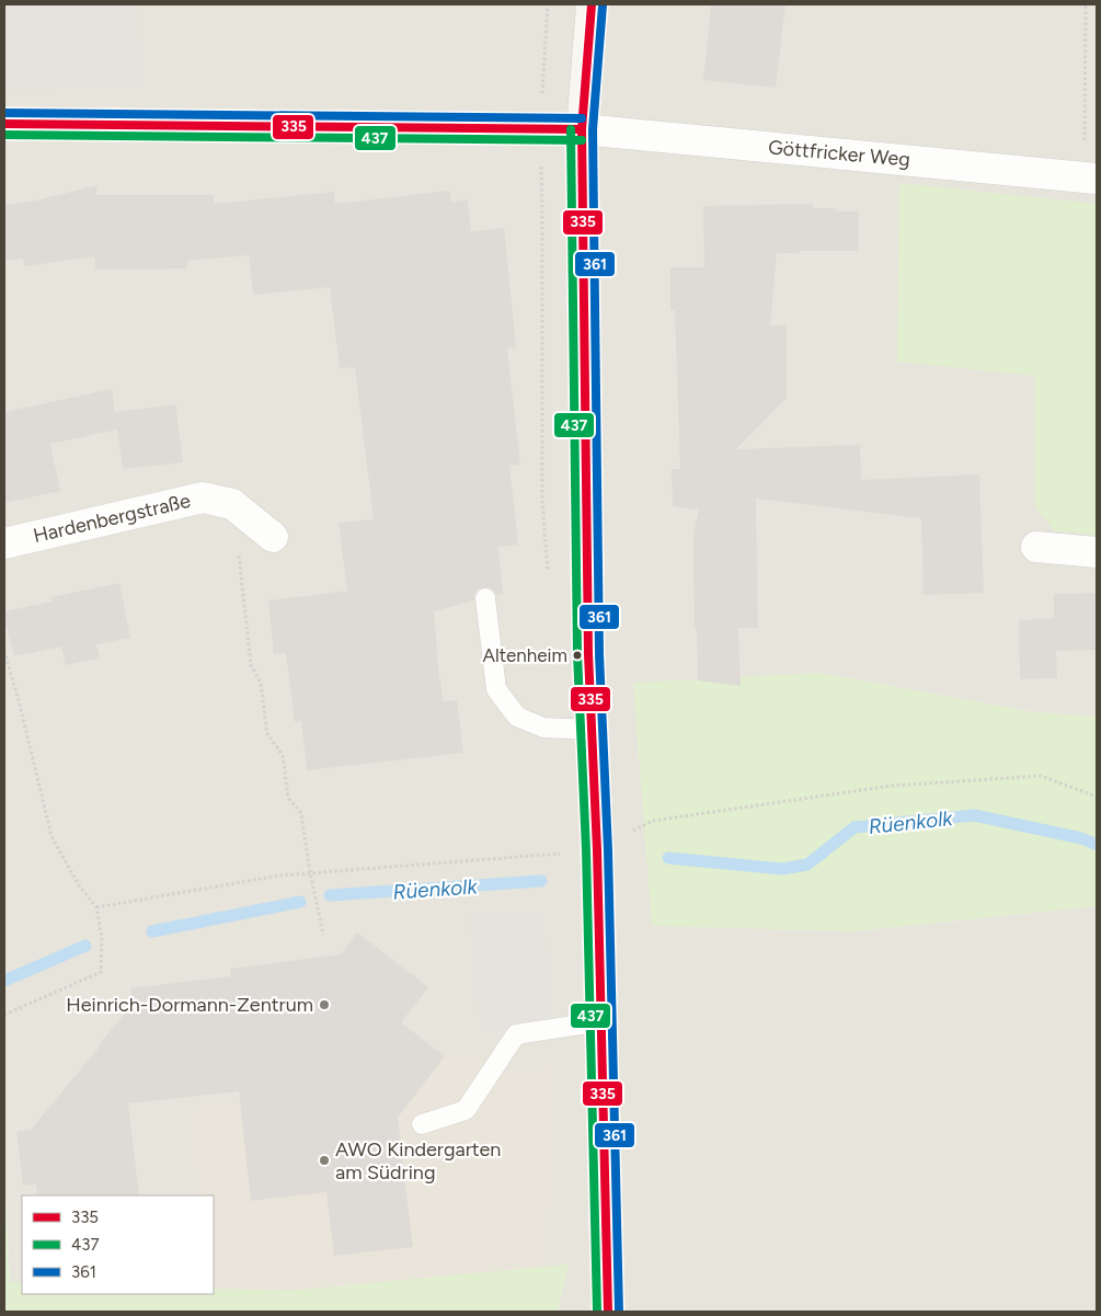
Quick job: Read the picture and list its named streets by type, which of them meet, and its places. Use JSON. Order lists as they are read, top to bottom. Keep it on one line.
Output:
{"streets":{"street":["Göttfricker Weg","Hardenbergstraße"]},"water":["Rüenkolk"],"places":["Altenheim","Heinrich-Dormann-Zentrum","AWO Kindergarten am Südring"],"lines":["transit line 335","transit line 361","transit line 437"],"legend":["335","437","361"]}
